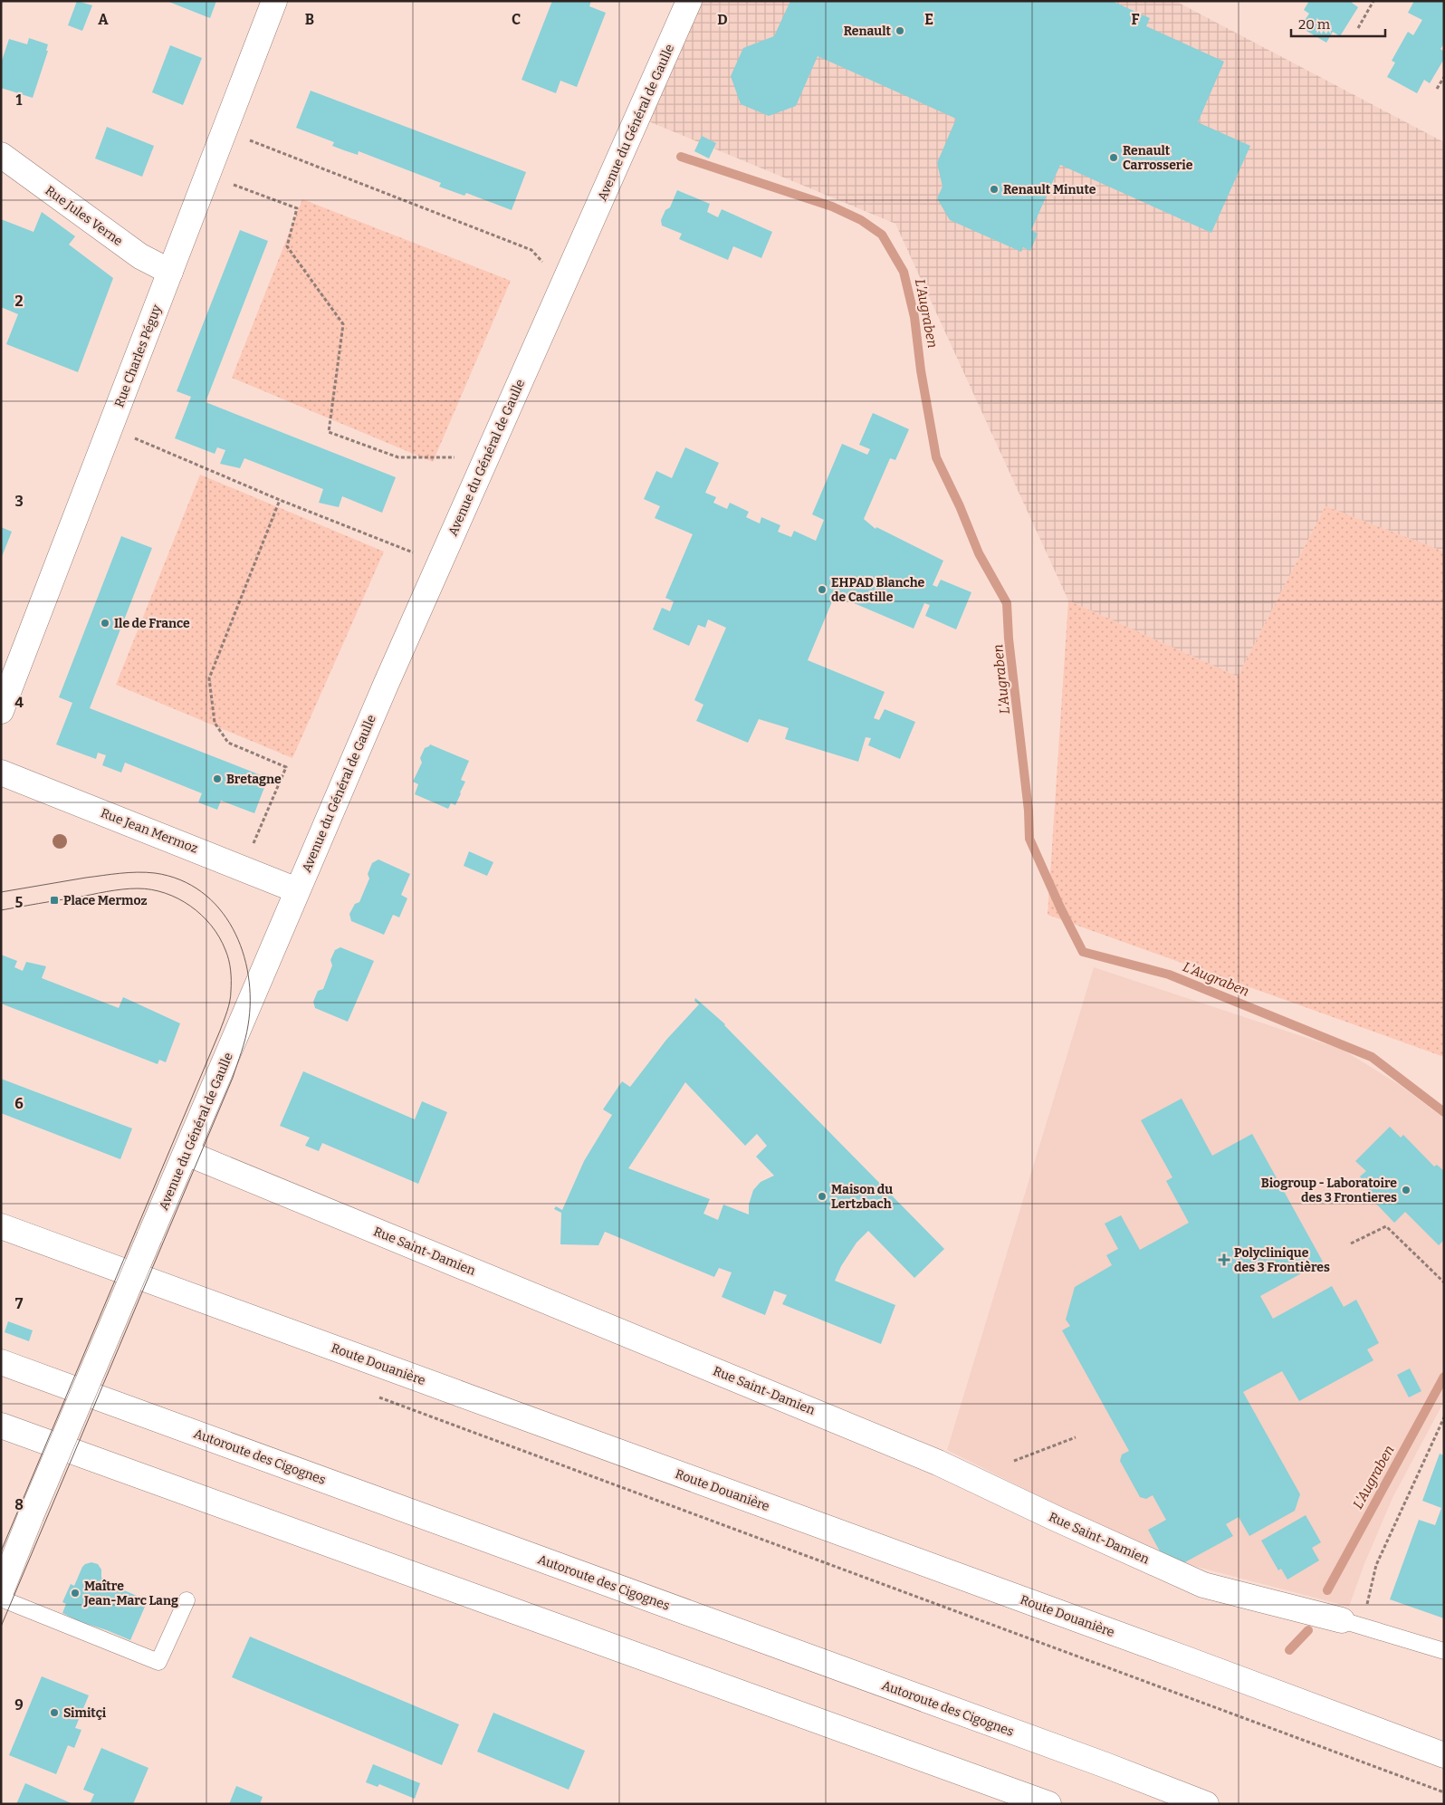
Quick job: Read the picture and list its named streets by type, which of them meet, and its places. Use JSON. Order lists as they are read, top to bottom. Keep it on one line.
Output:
{"streets":{"main road":["Avenue du Général de Gaulle","Rue Jules Verne","Rue Charles Péguy","Rue Jean Mermoz","Rue Saint-Damien","Route Douanière","Autoroute des Cigognes"]},"crossings":[["Avenue du Général de Gaulle","Rue Jean Mermoz"],["Avenue du Général de Gaulle","Rue Saint-Damien"],["Rue Jules Verne","Rue Charles Péguy"]],"water":["L'Augraben"],"places":{"other":["Renault","Renault Carrosserie","Renault Minute","EHPAD Blanche de Castille","Ile de France","Bretagne","Biogroup - Laboratoire des 3 Frontieres","Maison du Lertzbach","Maître Jean-Marc Lang","Simitçi"],"transit":["Place Mermoz"],"health":["Polyclinique des 3 Frontières"]},"scale_bar":"20 m","grid":{"columns":["A","B","C","D","E","F"],"rows":["1","2","3","4","5","6","7","8","9"]}}
